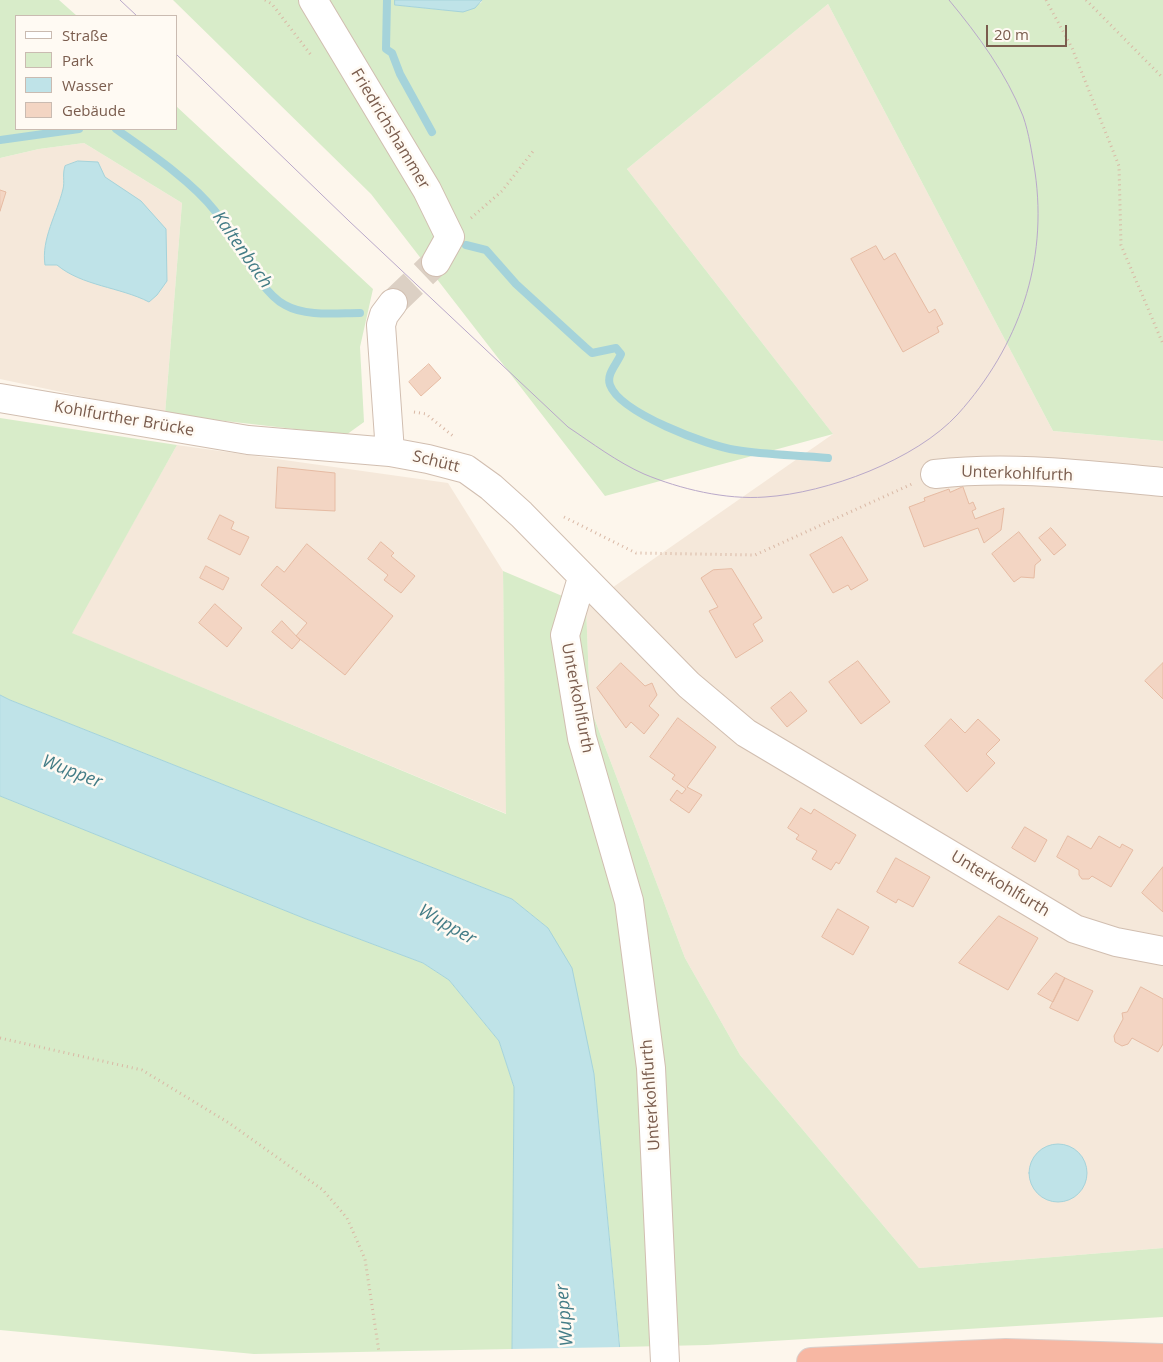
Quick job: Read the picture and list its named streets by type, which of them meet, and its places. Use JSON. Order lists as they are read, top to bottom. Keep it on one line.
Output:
{"streets":{"street":["Friedrichshammer","Kohlfurther Brücke","Schütt","Unterkohlfurth"]},"crossings":[["Kohlfurther Brücke","Schütt"],["Schütt","Unterkohlfurth"]],"water":["Kaltenbach","Wupper"],"legend":["Straße","Park","Wasser","Gebäude"],"scale_bar":"20 m"}
